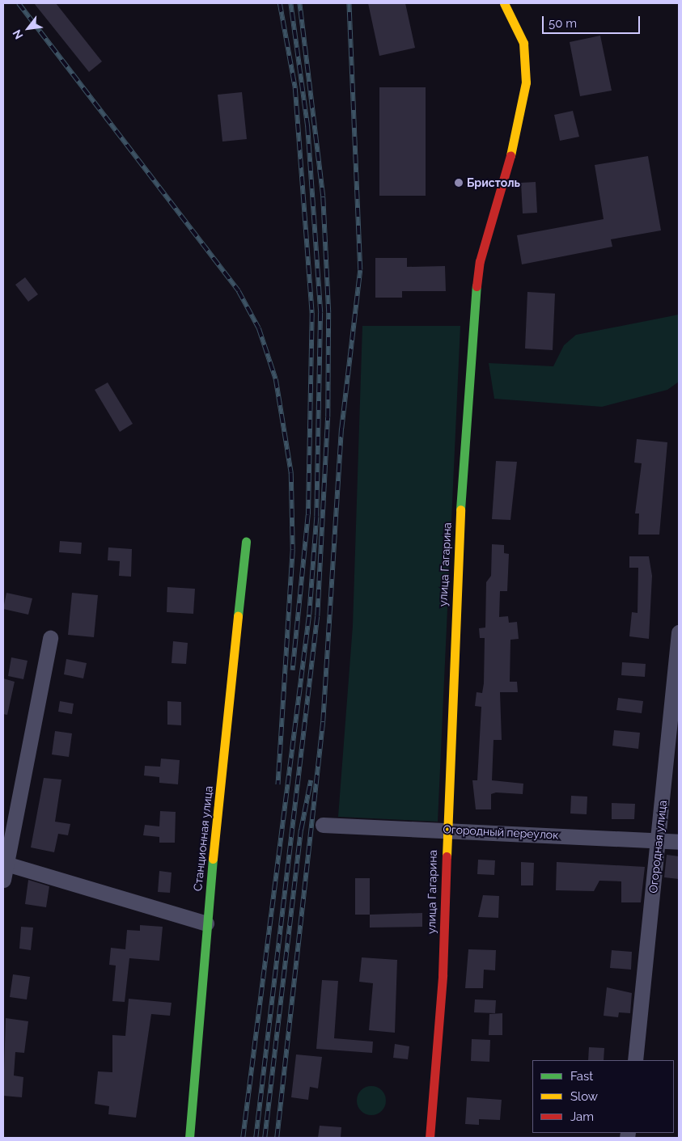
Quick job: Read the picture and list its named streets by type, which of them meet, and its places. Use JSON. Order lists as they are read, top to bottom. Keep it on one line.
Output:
{"streets":{"street":["улица Гагарина","Огородный переулок","Станционная улица","Огородная улица"]},"crossings":[["улица Гагарина","Огородный переулок"],["Огородный переулок","Огородная улица"]],"places":["Бристоль"],"legend":["Fast","Slow","Jam"],"scale_bar":"50 m","north":"bottom left"}
